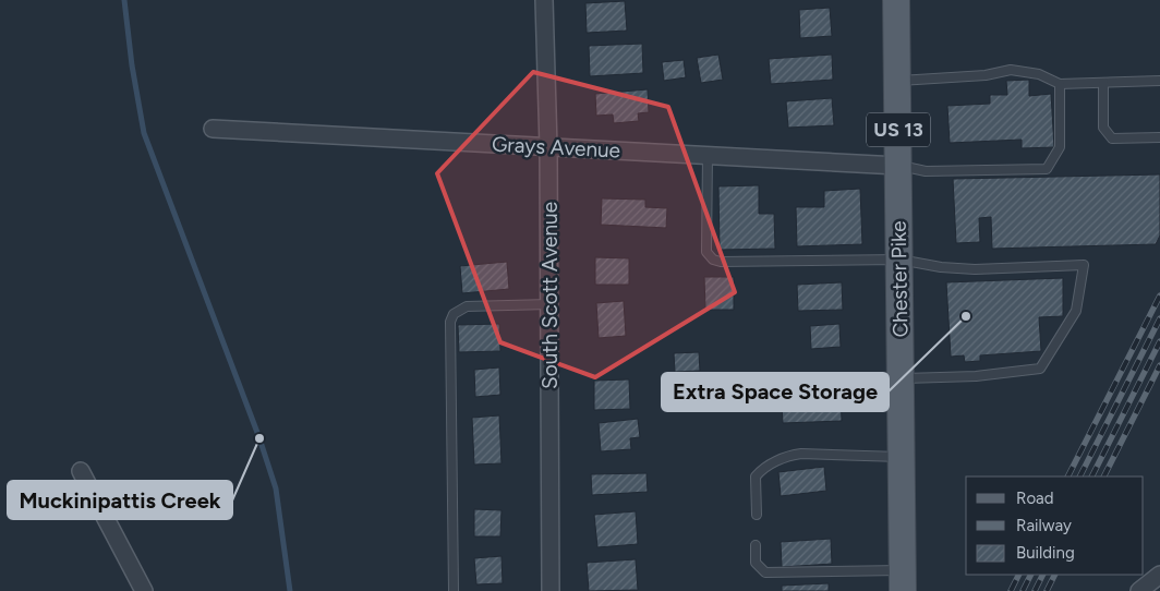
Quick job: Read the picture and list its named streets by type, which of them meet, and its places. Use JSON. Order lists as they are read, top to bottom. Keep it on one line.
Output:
{"streets":{"main road":["US 13","Chester Pike"],"street":["Grays Avenue","South Scott Avenue"]},"crossings":[["Grays Avenue","Chester Pike"],["Grays Avenue","South Scott Avenue"]],"places":["Extra Space Storage","Muckinipattis Creek"],"legend":["Road","Railway","Building"]}
